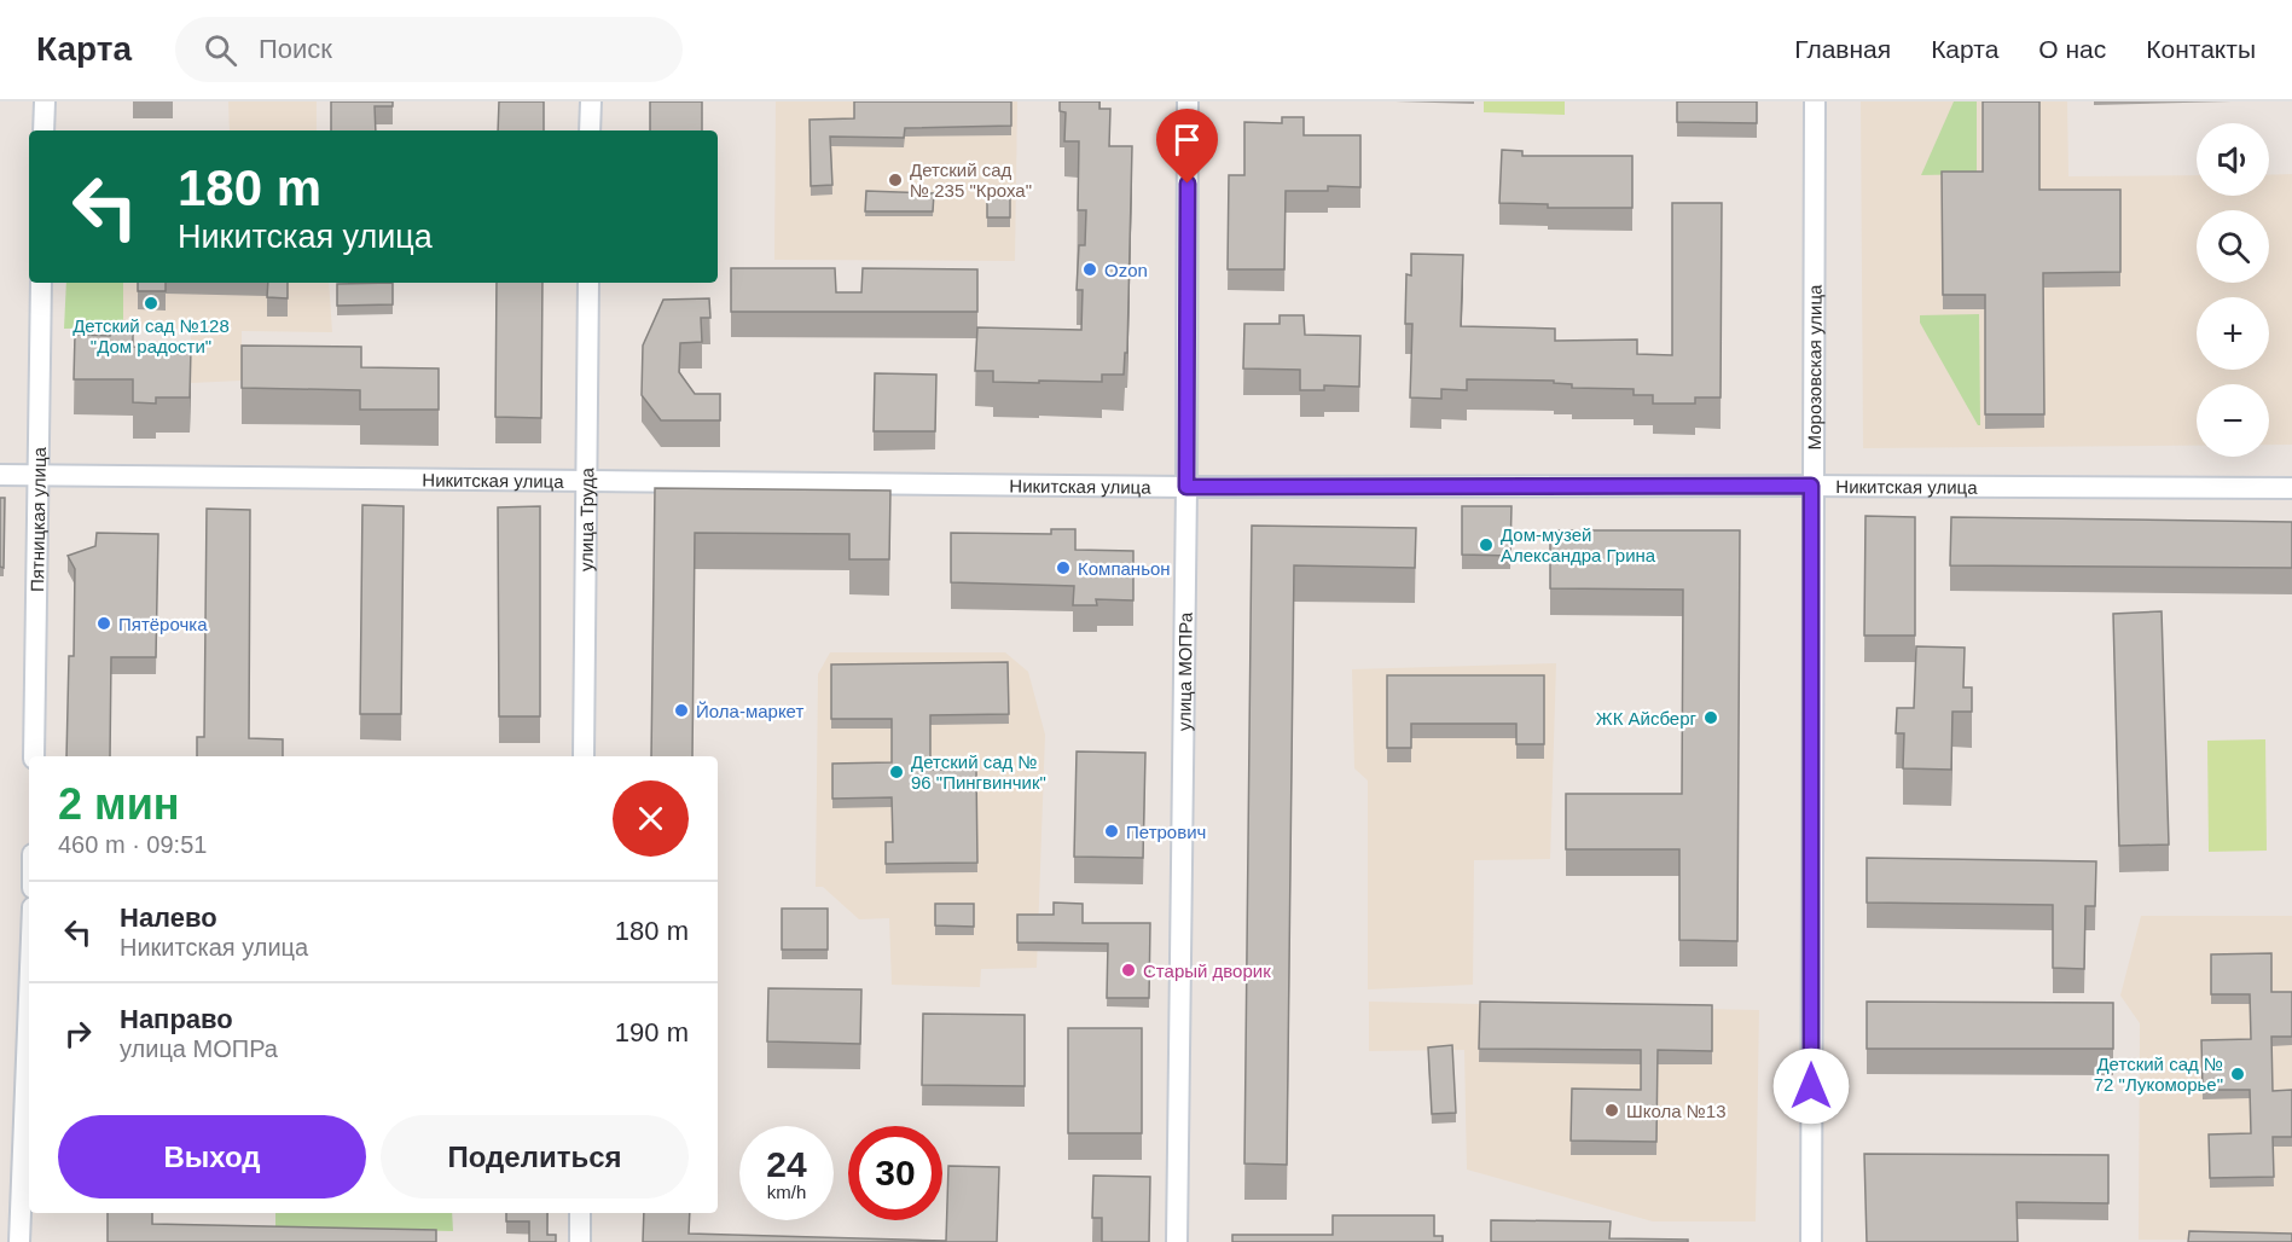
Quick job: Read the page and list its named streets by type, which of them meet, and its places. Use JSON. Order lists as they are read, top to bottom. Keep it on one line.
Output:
{"streets":{"street":["Морозовская улица","Никитская улица","Пятницкая улица","улица Труда","улица МОПРа"]},"crossings":[["Морозовская улица","Никитская улица"],["Никитская улица","Пятницкая улица"],["Никитская улица","улица Труда"],["Никитская улица","улица МОПРа"]],"places":["Детский сад № 235 \"Кроха\"","Ozon","Детский сад №128 \"Дом радости\"","Дом-музей Александра Грина","Компаньон","Пятёрочка","Йола-маркет","ЖК Айсберг","Детский сад № 96 \"Пингвинчик\"","Петрович","Старый дворик","Детский сад № 72 \"Лукоморье\"","Школа №13"],"page":{"header":"Карта","search":"Поиск","nav":["Главная","Карта","О нас","Контакты"],"map_buttons":["+","−"],"turn":["180 m","Никитская улица"],"heading":["2 мин","460 m · 09:51"],"list":[{"name":"Налево","note":"Никитская улица","value":"180 m"},{"name":"Направо","note":"улица МОПРа","value":"190 m"}],"buttons":["Выход","Поделиться"],"speed":"24 km/h","limit":"30"}}
